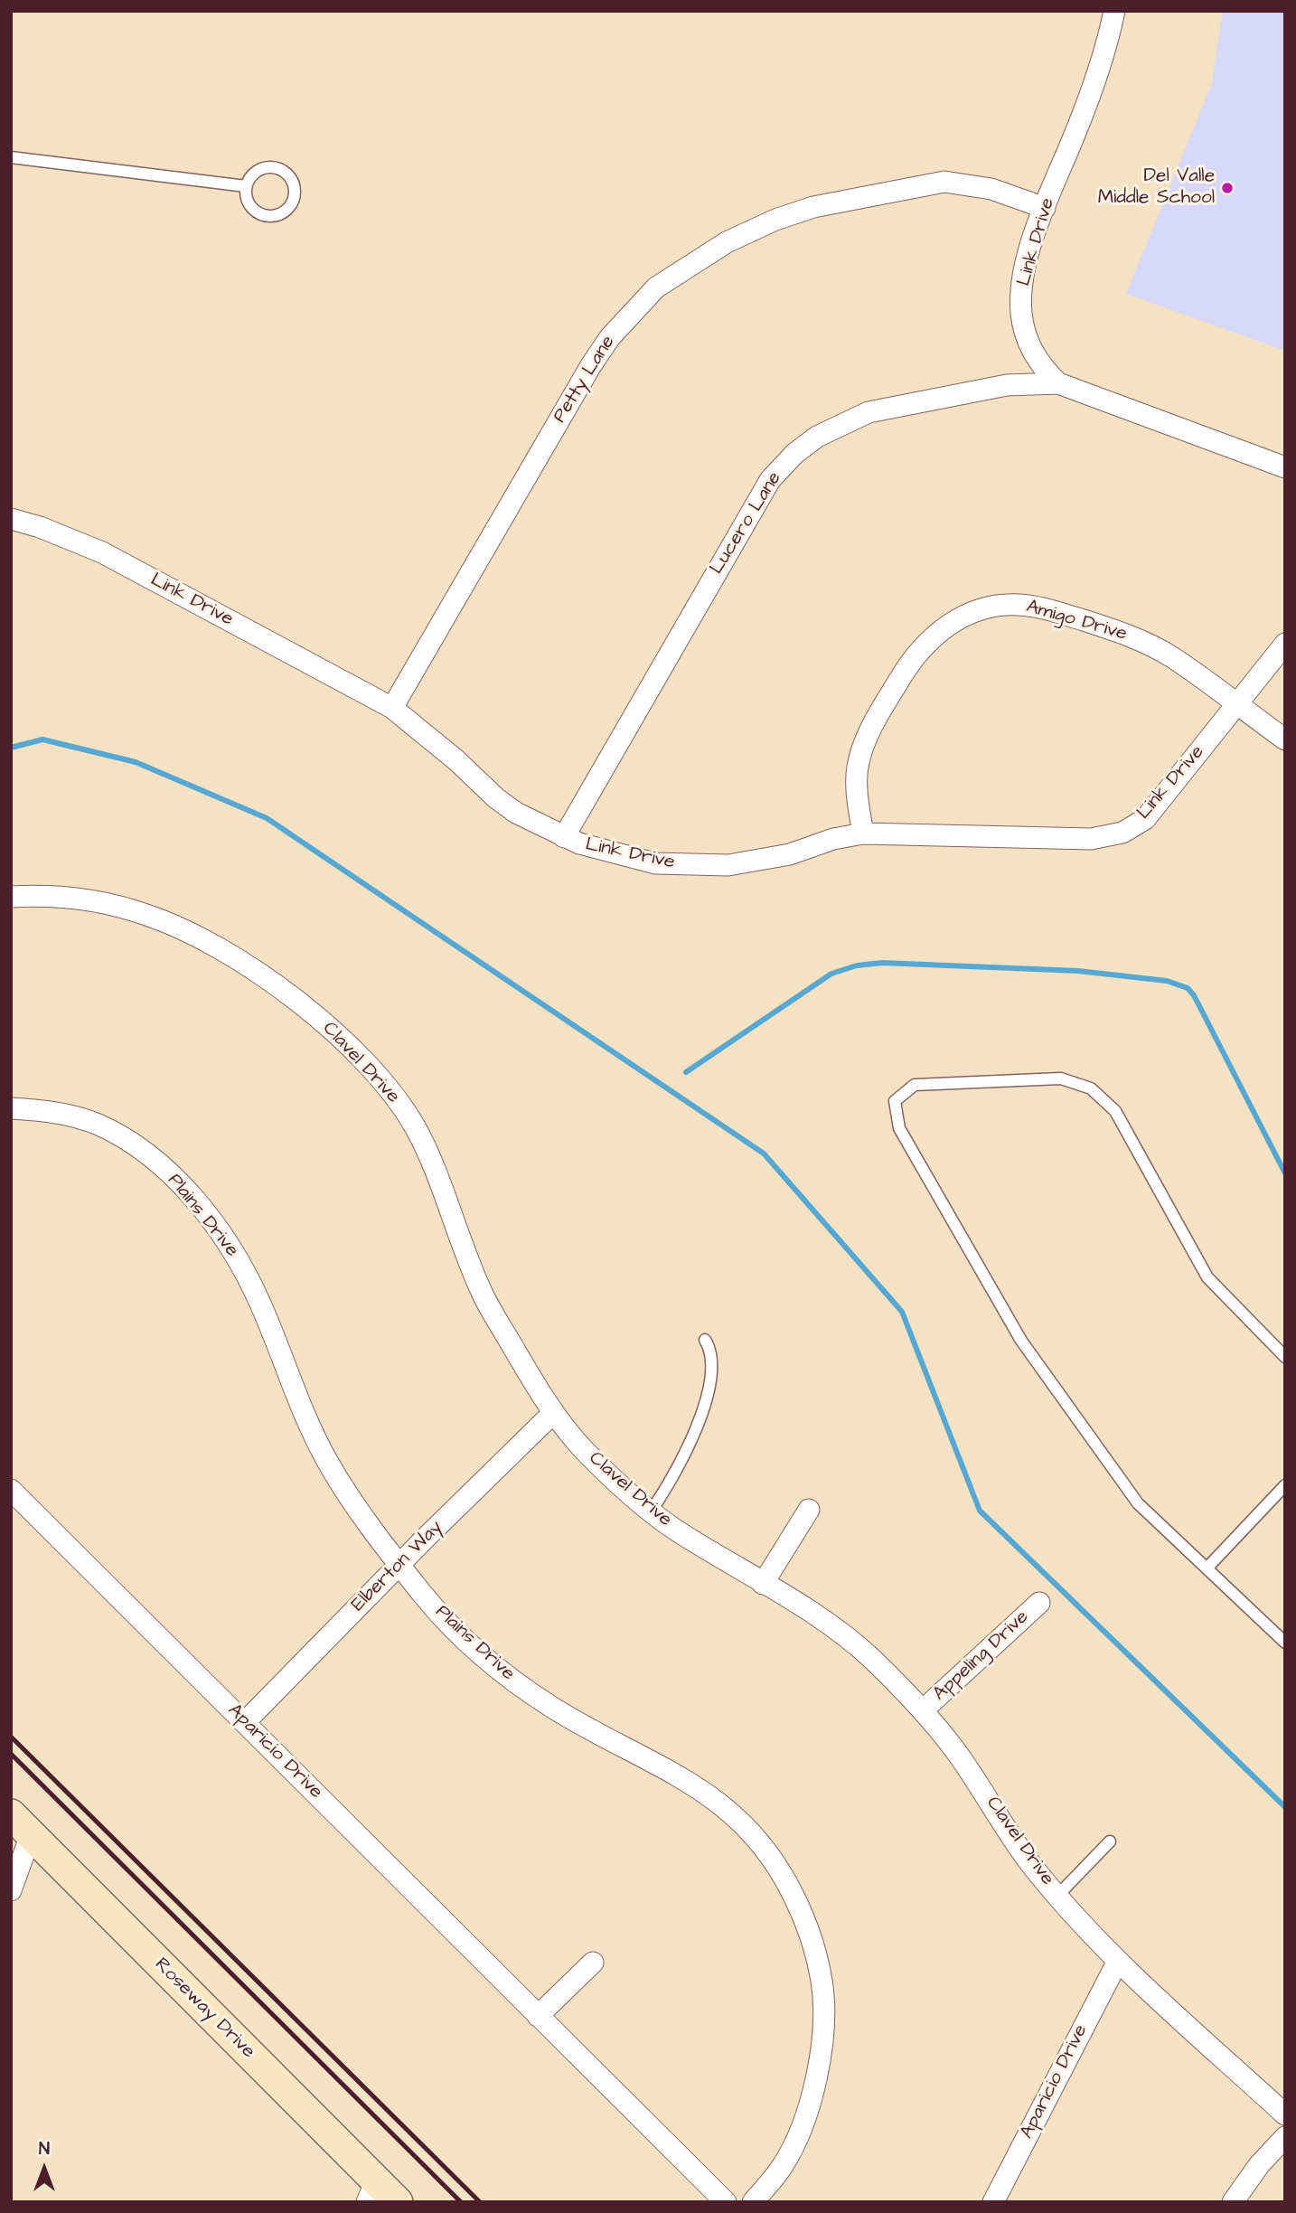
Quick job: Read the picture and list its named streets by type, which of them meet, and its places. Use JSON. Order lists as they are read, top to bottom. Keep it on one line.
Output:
{"streets":{"street":["Link Drive","Petty Lane","Lucero Lane","Amigo Drive","Clavel Drive","Plains Drive","Elberton Way","Appeling Drive","Aparicio Drive","Roseway Drive"]},"crossings":[["Link Drive","Petty Lane"],["Link Drive","Lucero Lane"],["Link Drive","Amigo Drive"],["Clavel Drive","Elberton Way"],["Clavel Drive","Appeling Drive"],["Clavel Drive","Aparicio Drive"],["Plains Drive","Elberton Way"],["Elberton Way","Aparicio Drive"]],"places":["Del Valle Middle School"],"north":"top"}
